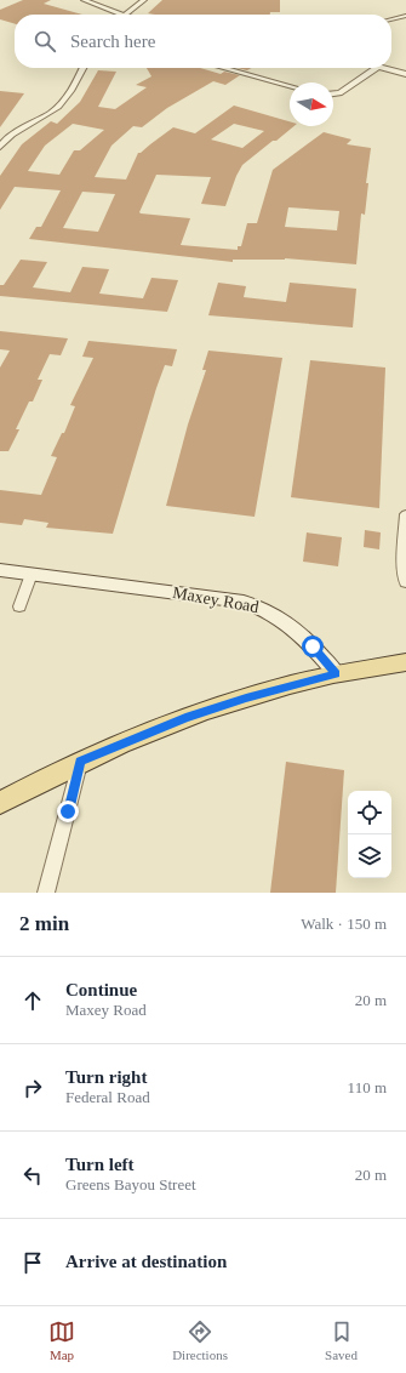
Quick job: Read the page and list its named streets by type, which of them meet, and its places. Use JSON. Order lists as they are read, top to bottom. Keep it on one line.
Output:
{"streets":{"street":["Maxey Road"]},"north":"right","page":{"search":"Search here","heading":["2 min","Walk · 150 m"],"list":[["Continue","Maxey Road","20 m"],["Turn right","Federal Road","110 m"],["Turn left","Greens Bayou Street","20 m"],"Arrive at destination"],"nav":["Map","Directions","Saved"]}}
